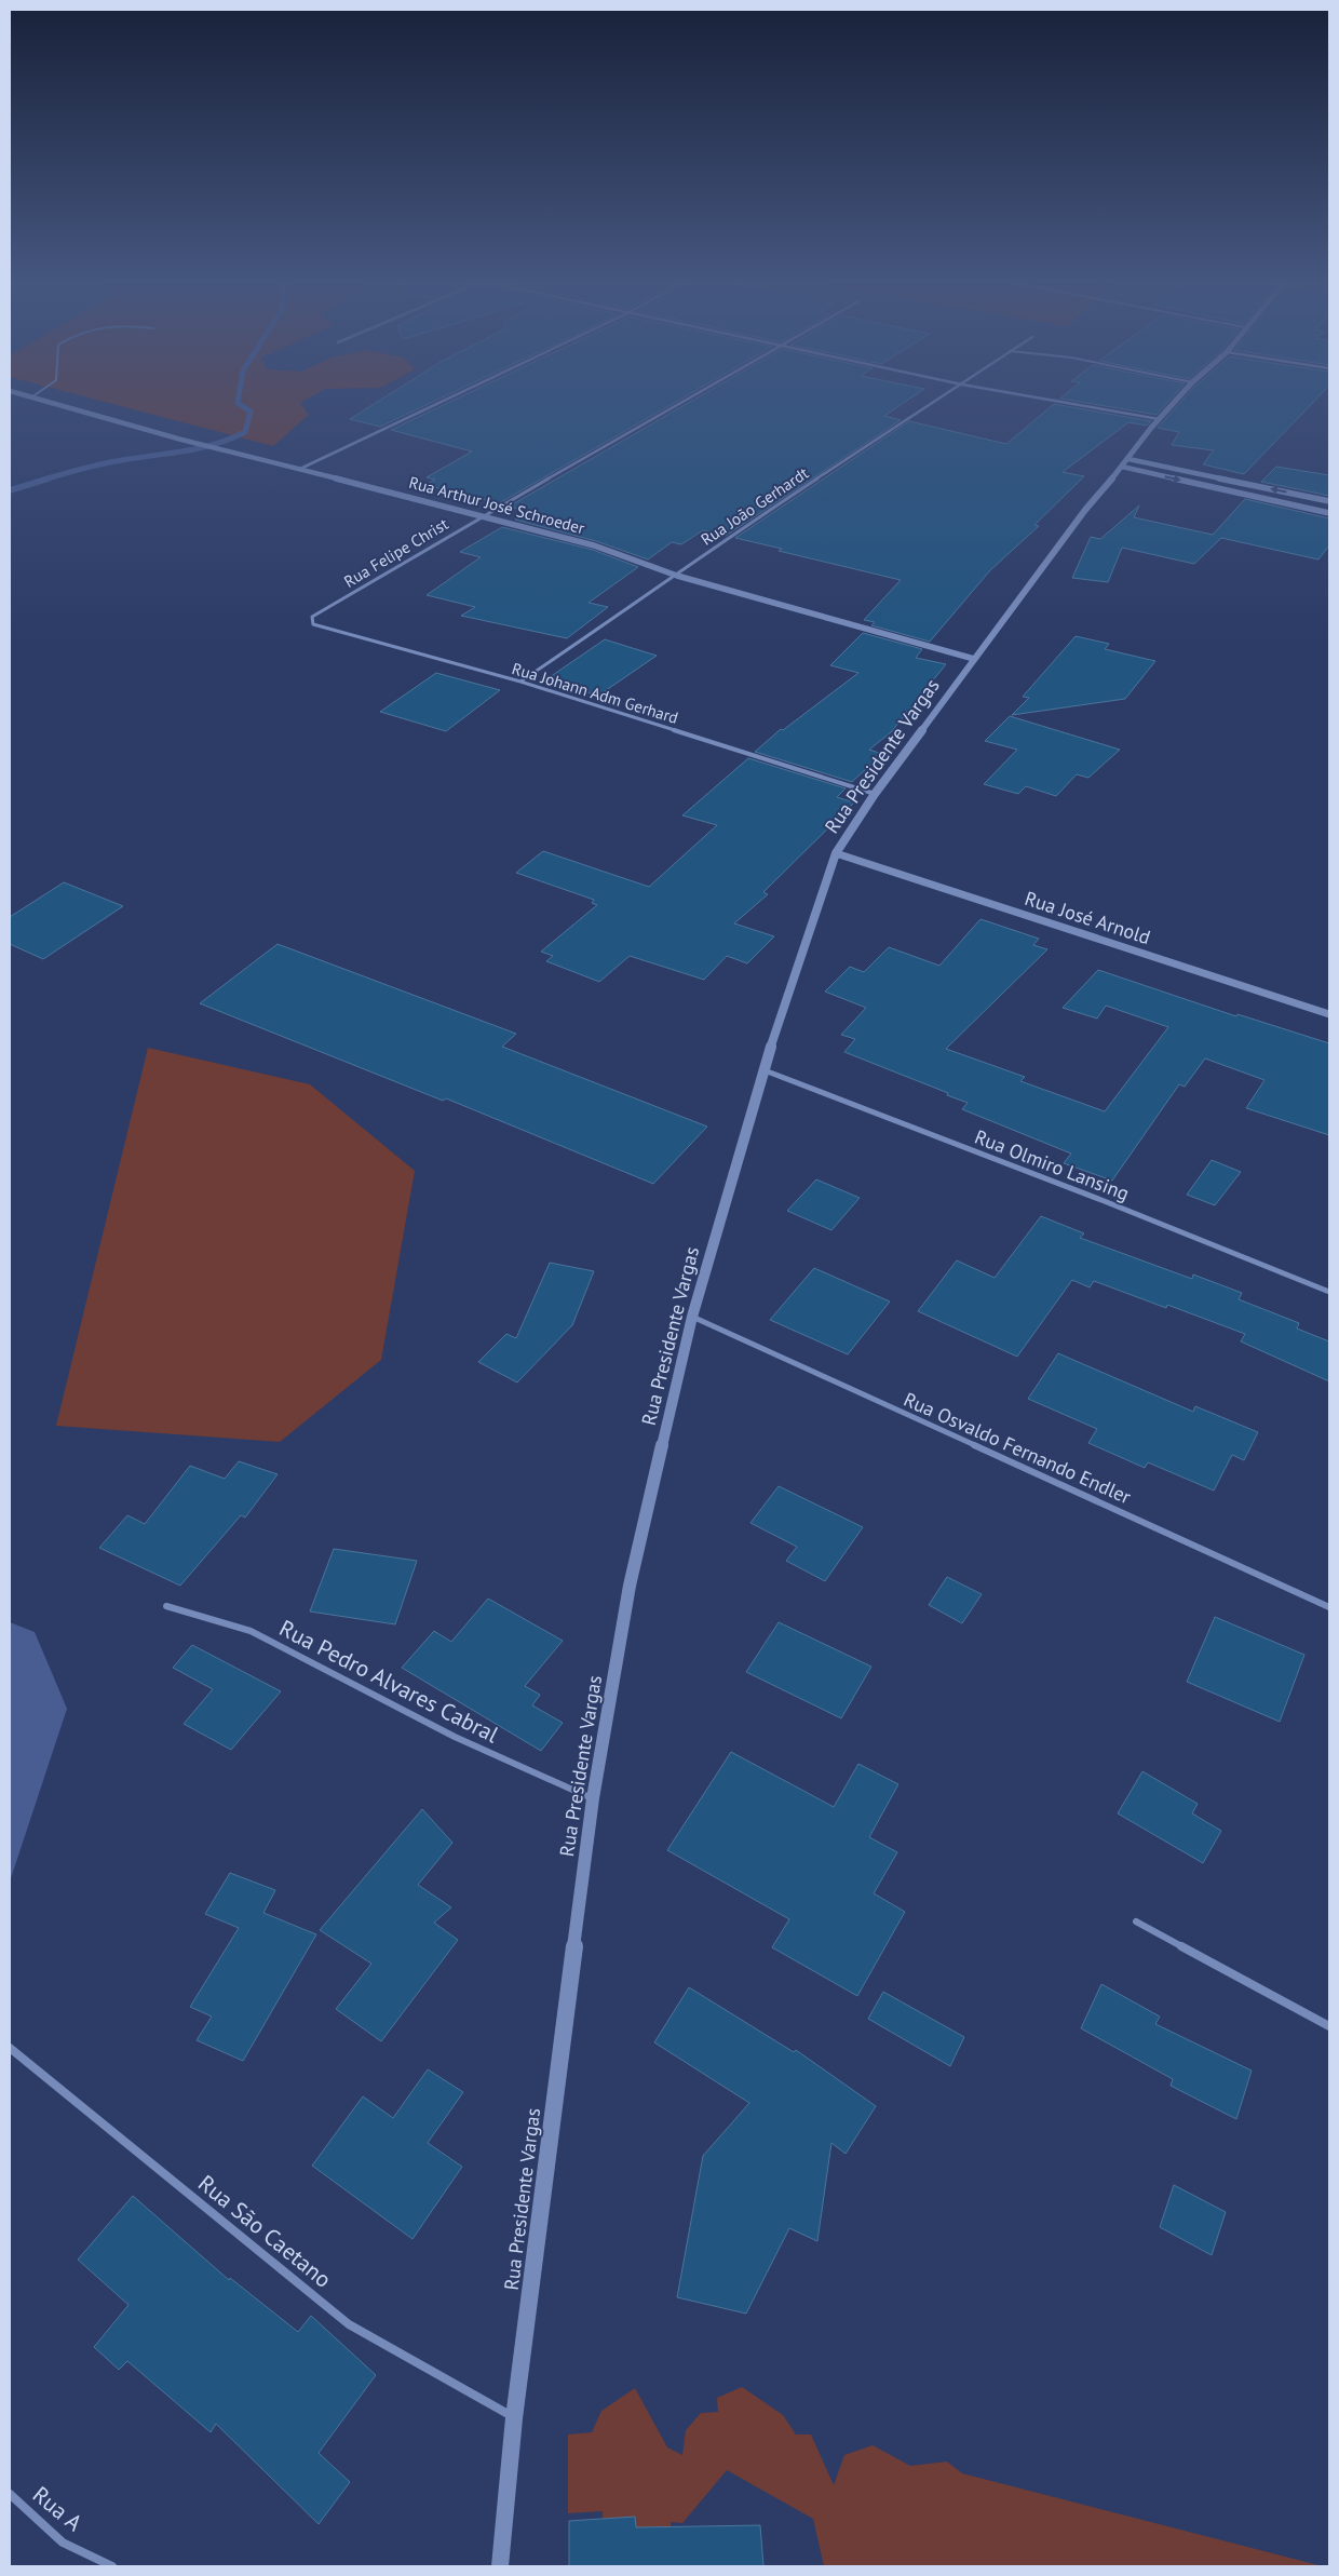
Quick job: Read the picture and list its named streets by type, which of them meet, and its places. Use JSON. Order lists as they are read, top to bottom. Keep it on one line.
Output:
{"streets":{"main road":["Rua Presidente Vargas"],"street":["Rua Arthur José Schroeder","Rua João Gerhardt","Rua Felipe Christ","Rua Johann Adm Gerhard","Rua José Arnold","Rua Olmiro Lansing","Rua Osvaldo Fernando Endler","Rua Pedro Alvares Cabral","Rua São Caetano","Rua A"]},"crossings":[["Rua Arthur José Schroeder","Rua João Gerhardt"],["Rua Arthur José Schroeder","Rua Felipe Christ"],["Rua Arthur José Schroeder","Rua Presidente Vargas"],["Rua João Gerhardt","Rua Johann Adm Gerhard"],["Rua Felipe Christ","Rua Johann Adm Gerhard"],["Rua Johann Adm Gerhard","Rua Presidente Vargas"],["Rua Presidente Vargas","Rua José Arnold"],["Rua Presidente Vargas","Rua Olmiro Lansing"],["Rua Presidente Vargas","Rua Osvaldo Fernando Endler"],["Rua Presidente Vargas","Rua Pedro Alvares Cabral"],["Rua Presidente Vargas","Rua São Caetano"]]}
